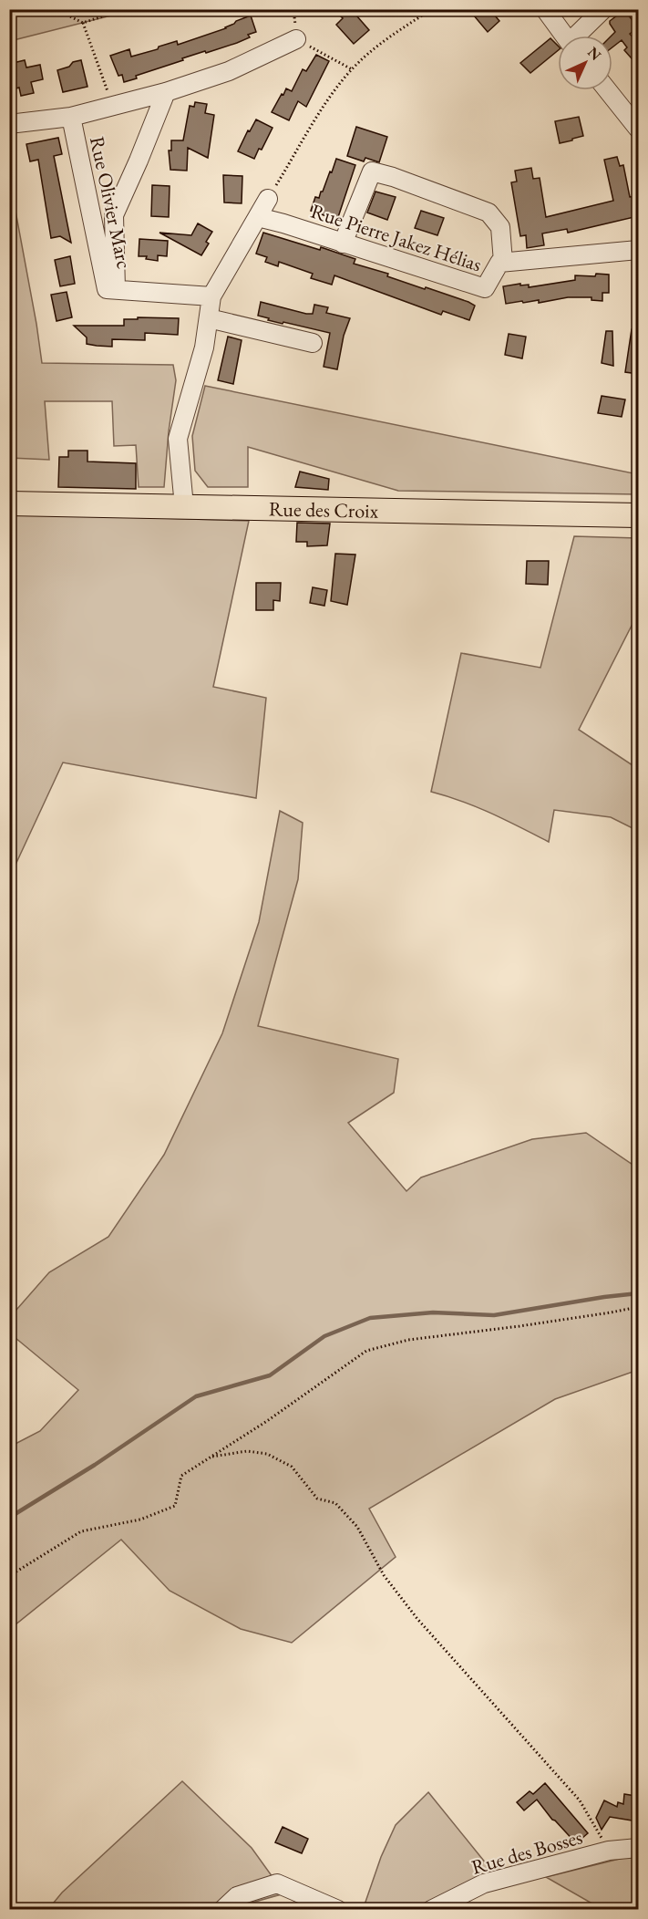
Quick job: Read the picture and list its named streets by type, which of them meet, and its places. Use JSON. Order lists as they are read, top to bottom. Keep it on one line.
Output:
{"streets":{"main road":["Rue des Croix"],"street":["Rue Olivier Marc","Rue Pierre Jakez Hélias","Rue des Bosses"]},"north":"top right"}
